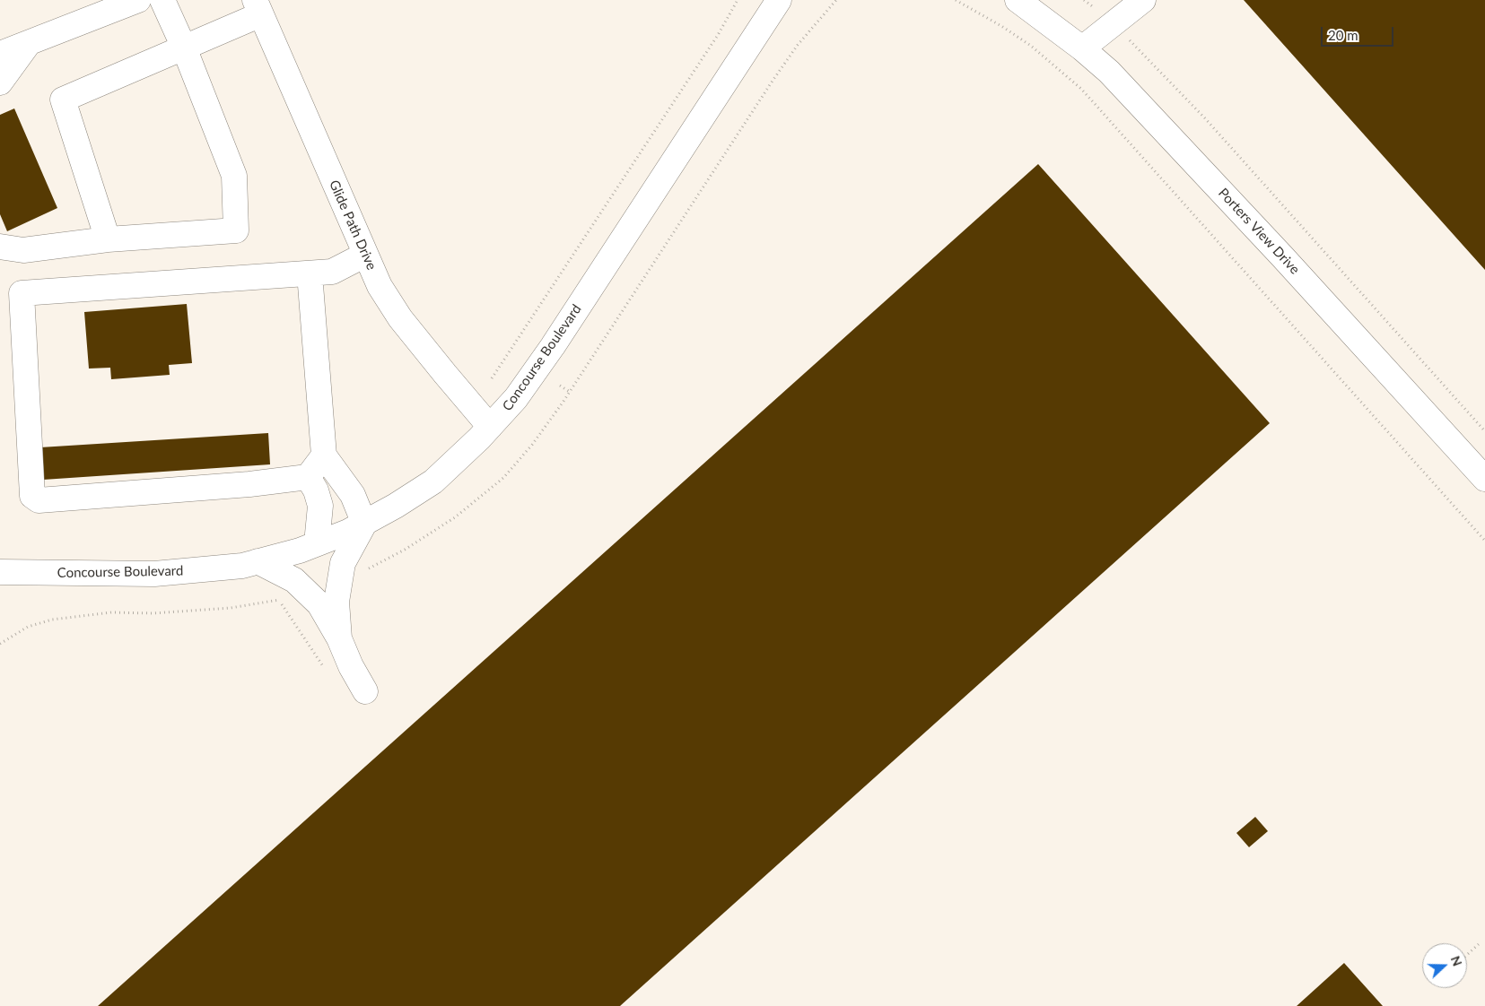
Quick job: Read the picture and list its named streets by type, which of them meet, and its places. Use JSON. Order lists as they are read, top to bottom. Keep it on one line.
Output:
{"streets":{"street":["Glide Path Drive","Porters View Drive","Concourse Boulevard"]},"crossings":[["Glide Path Drive","Concourse Boulevard"]],"scale_bar":"20 m","north":"right"}
